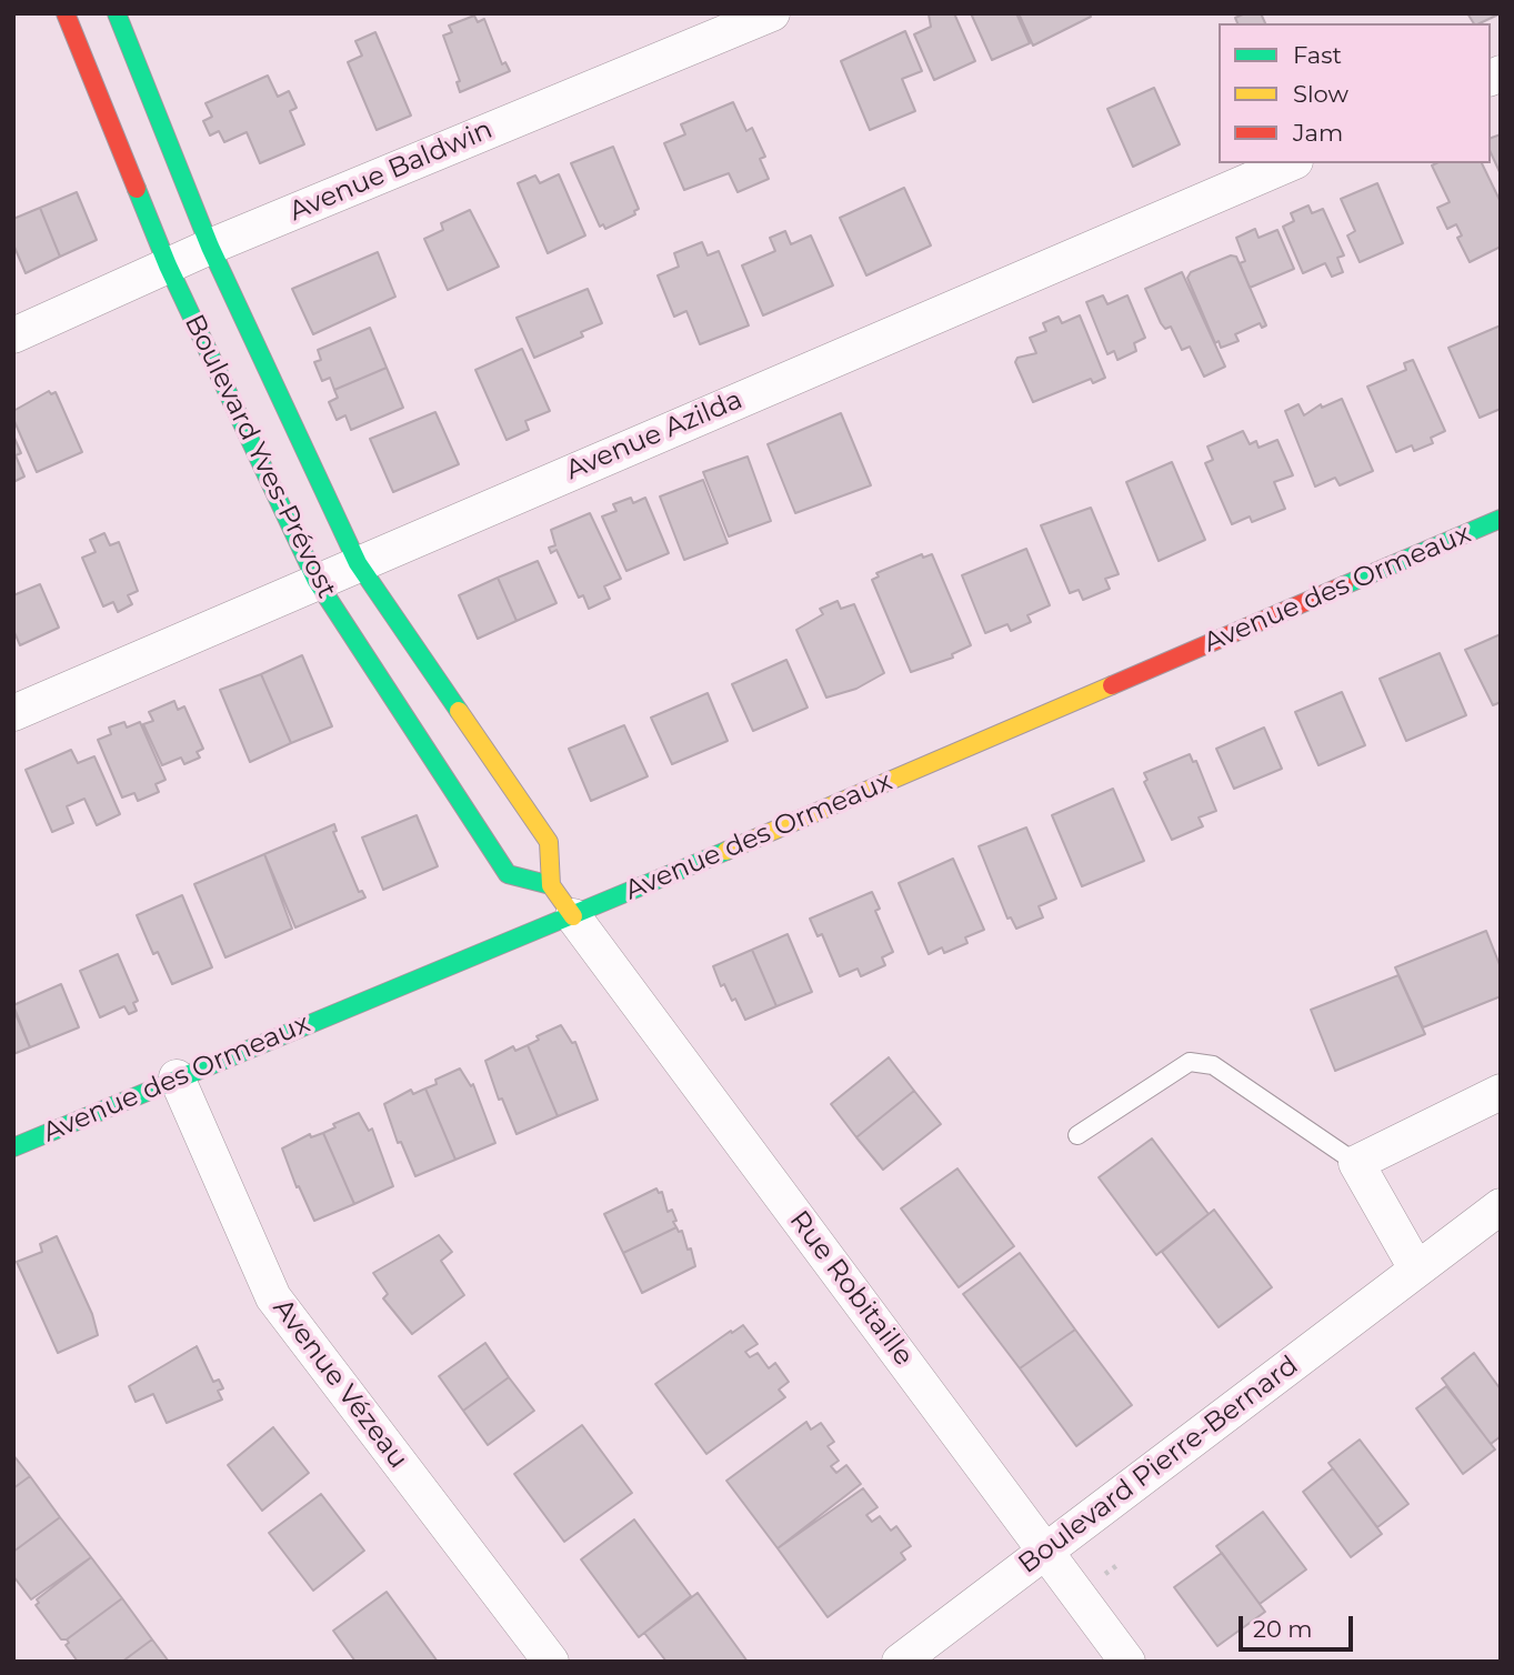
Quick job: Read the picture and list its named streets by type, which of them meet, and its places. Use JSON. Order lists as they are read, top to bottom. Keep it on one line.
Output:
{"streets":{"street":["Avenue Baldwin","Avenue Azilda","Boulevard Yves-Prévost","Avenue des Ormeaux","Rue Robitaille","Avenue Vézeau","Boulevard Pierre-Bernard"]},"crossings":[["Avenue Baldwin","Boulevard Yves-Prévost"],["Avenue Azilda","Boulevard Yves-Prévost"],["Avenue des Ormeaux","Rue Robitaille"],["Avenue des Ormeaux","Avenue Vézeau"],["Rue Robitaille","Boulevard Pierre-Bernard"]],"legend":["Fast","Slow","Jam"],"scale_bar":"20 m"}
